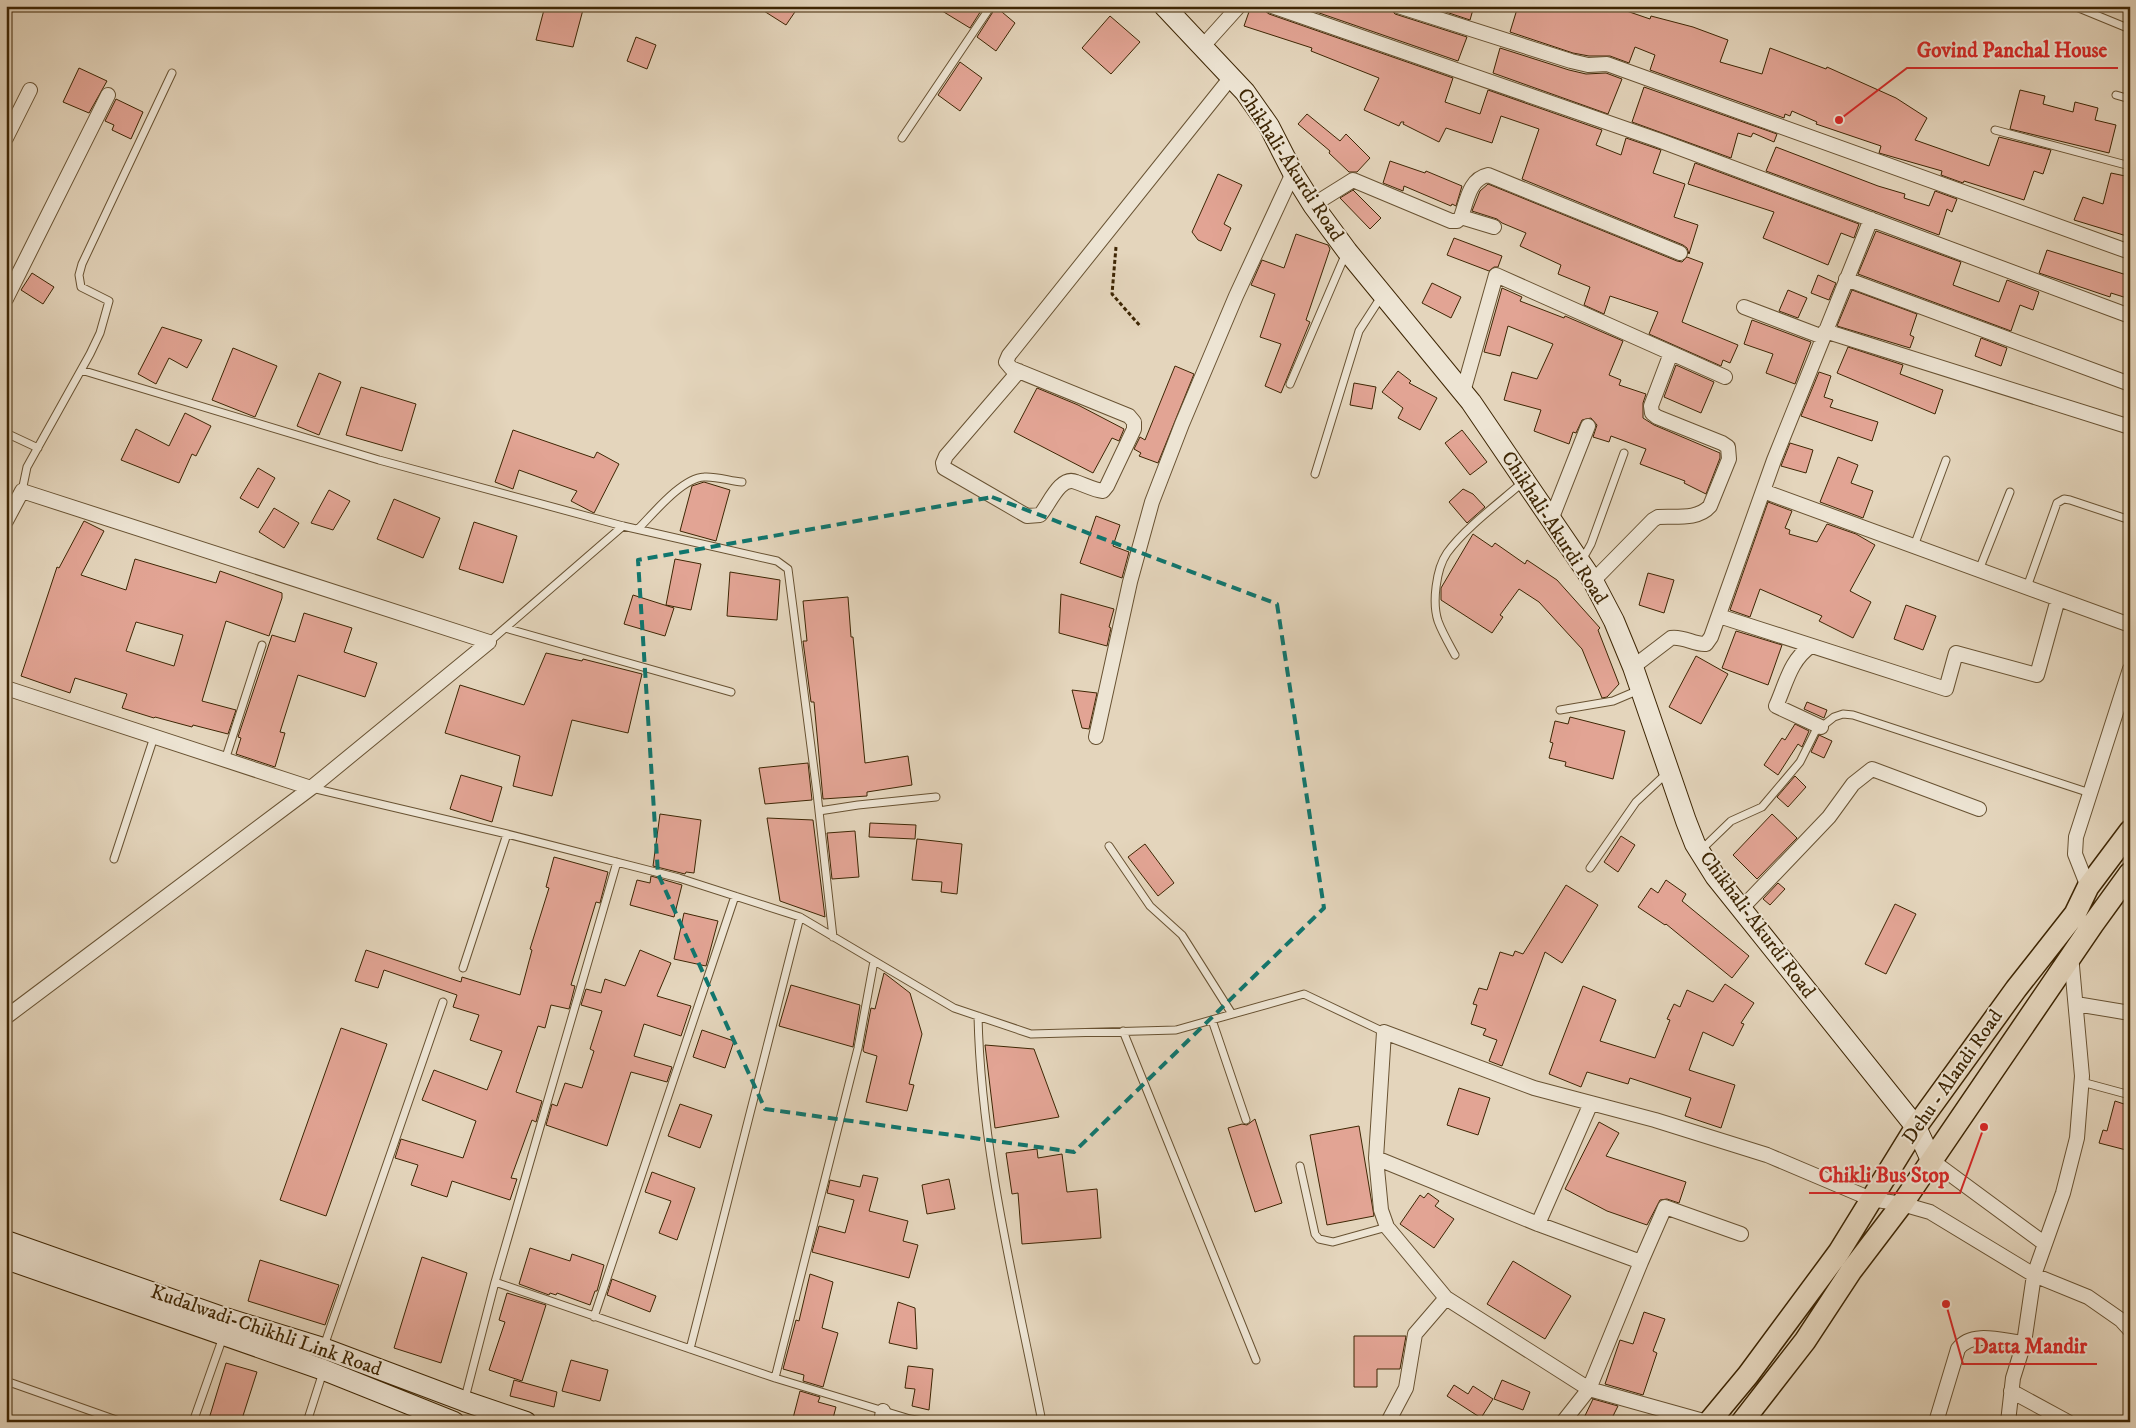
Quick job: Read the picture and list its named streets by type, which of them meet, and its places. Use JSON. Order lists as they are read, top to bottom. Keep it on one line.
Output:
{"streets":{"main road":["Chikhali-Akurdi Road","Dehu - Alandi Road","Kudalwadi-Chikhli Link Road"]},"crossings":[["Chikhali-Akurdi Road","Dehu - Alandi Road"]],"places":["Govind Panchal House","Chikli Bus Stop","Datta Mandir"]}
